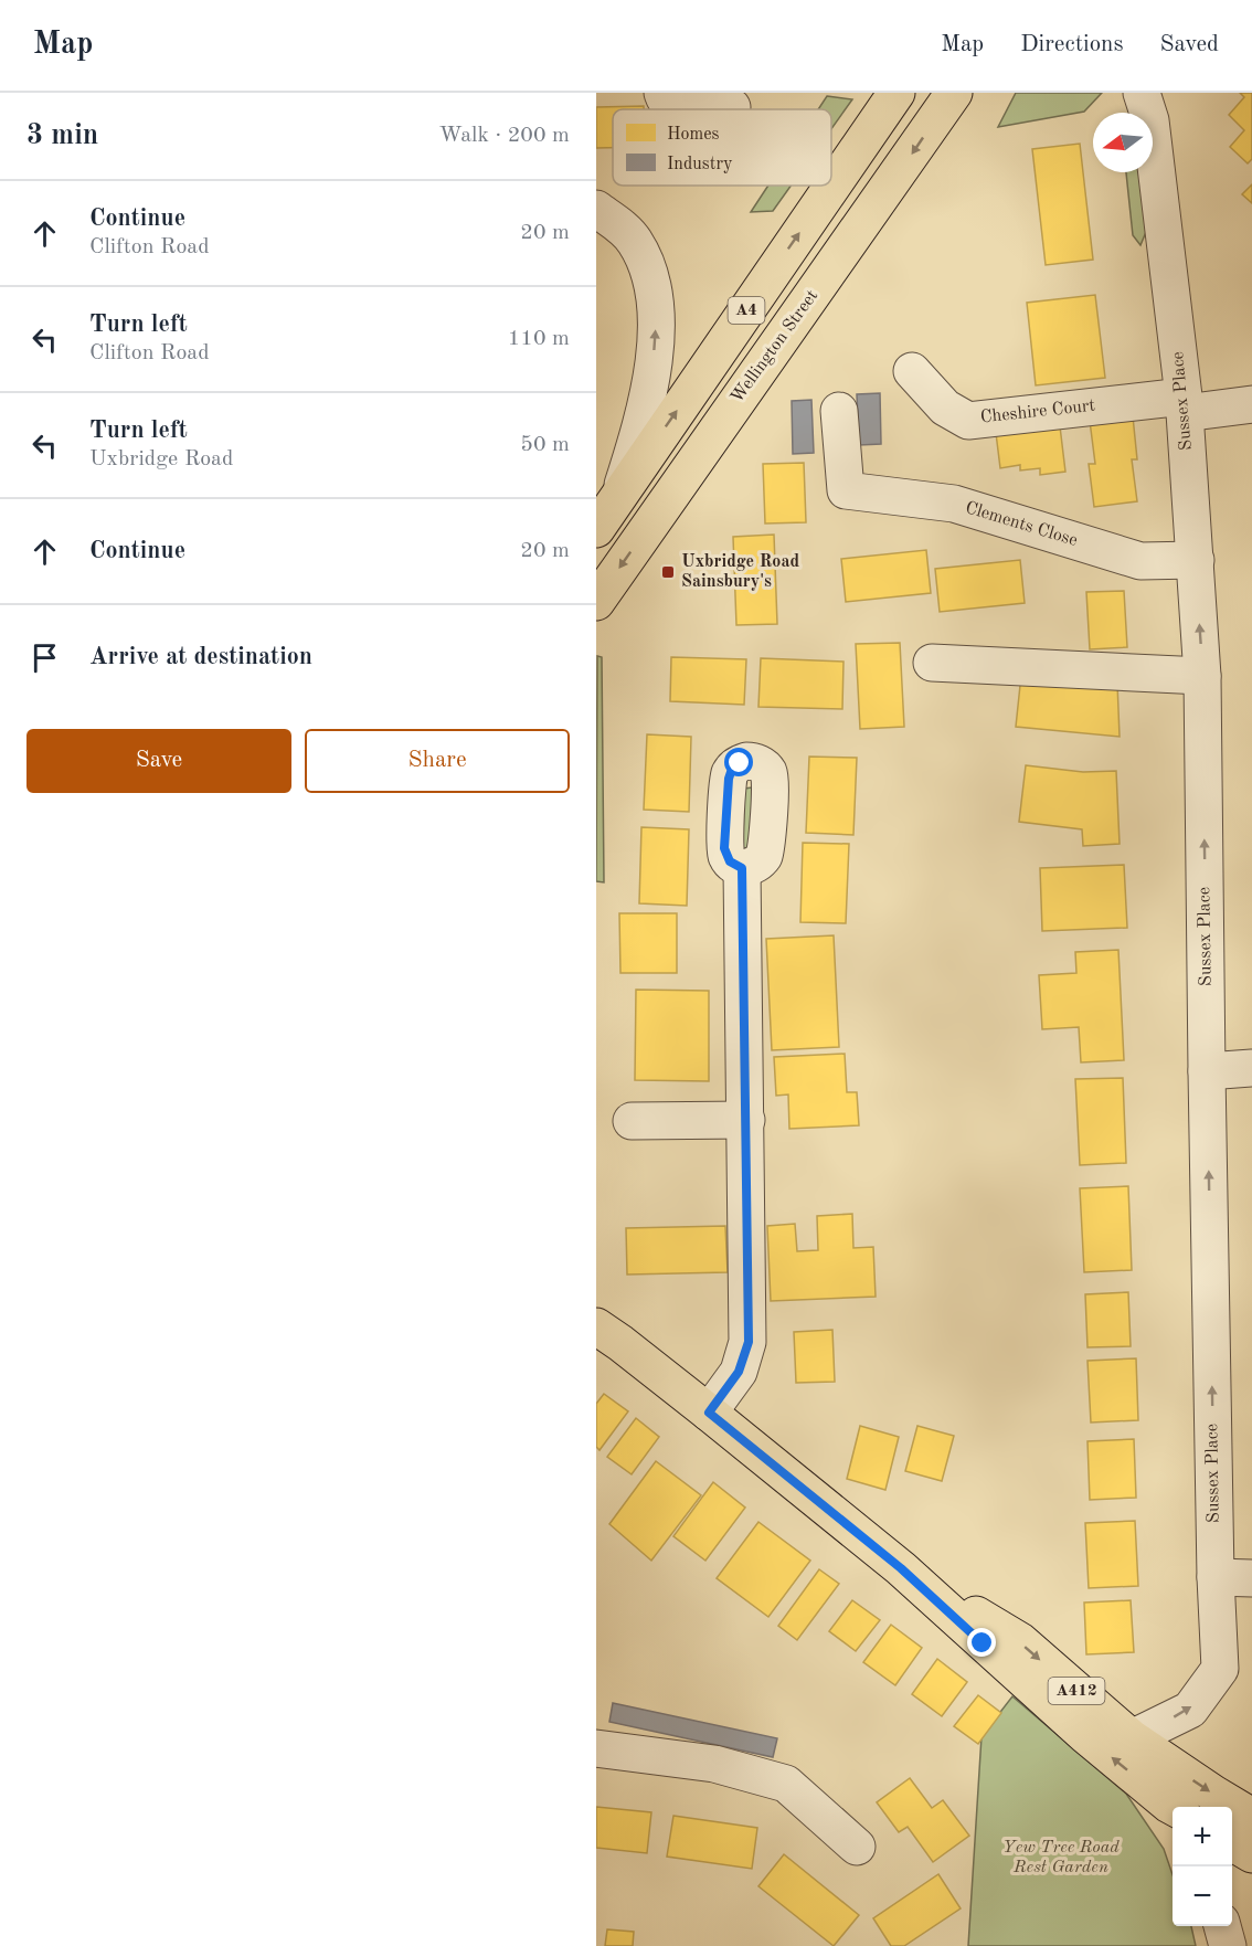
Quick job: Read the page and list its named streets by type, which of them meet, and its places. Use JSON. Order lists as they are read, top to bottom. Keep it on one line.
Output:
{"streets":{"main road":["A4","Wellington Street","A412"],"street":["Sussex Place","Cheshire Court","Clements Close"]},"crossings":[["Sussex Place","Cheshire Court"],["Sussex Place","Clements Close"],["Sussex Place","A412"]],"one_way":["Sussex Place"],"parks":["Yew Tree Road Rest Garden"],"places":{"transit":["Uxbridge Road Sainsbury's"]},"legend":["Homes","Industry"],"north":"left","page":{"header":"Map","nav":["Map","Directions","Saved"],"heading":["3 min","Walk · 200 m"],"list":[["Continue","Clifton Road","20 m"],["Turn left","Clifton Road","110 m"],["Turn left","Uxbridge Road","50 m"],["Continue","20 m"],"Arrive at destination"],"buttons":["Save","Share"],"map_buttons":["+","−"]}}
